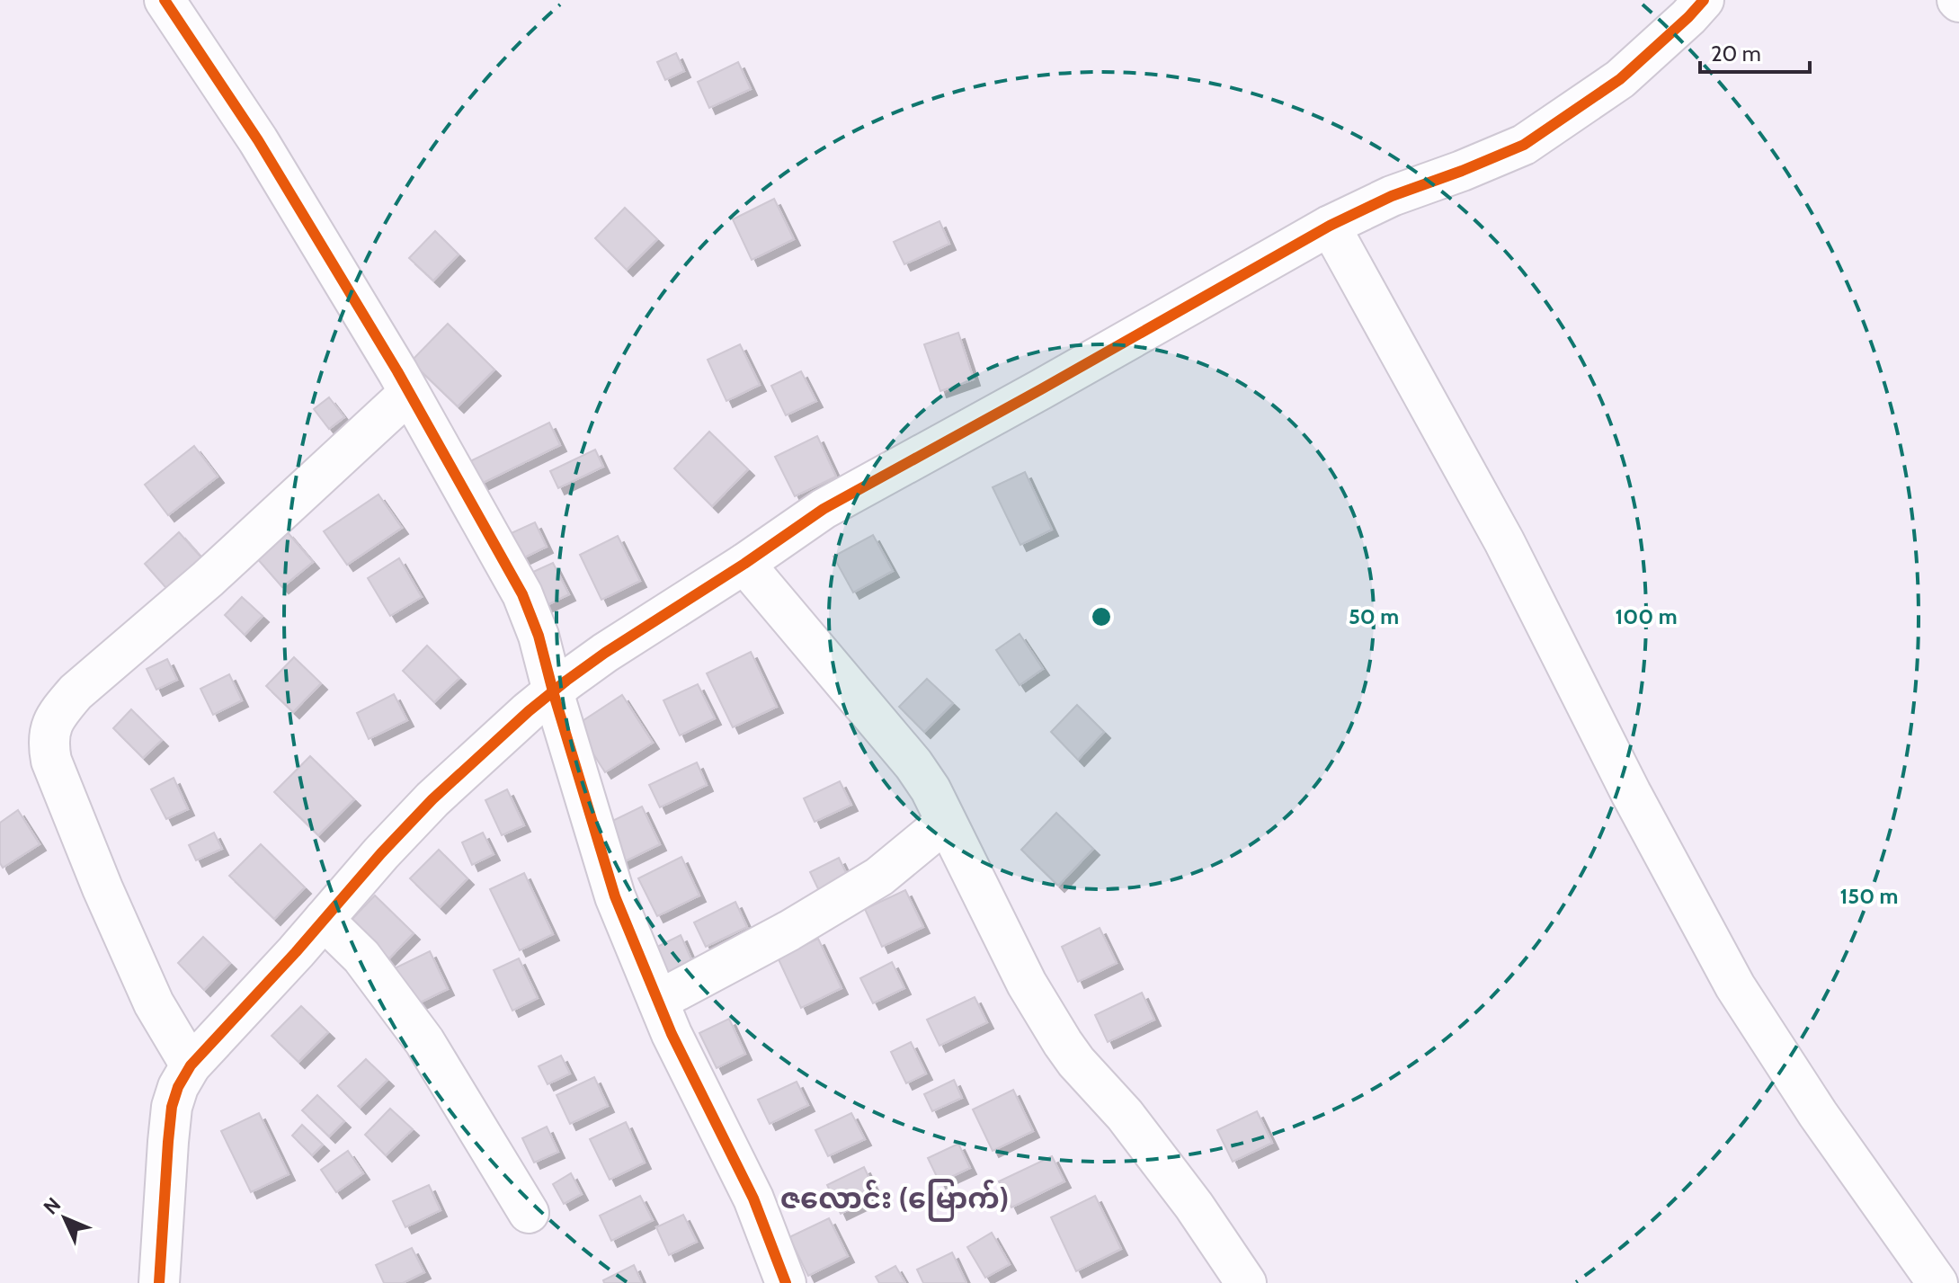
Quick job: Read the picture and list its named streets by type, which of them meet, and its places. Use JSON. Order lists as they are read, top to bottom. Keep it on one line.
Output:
{"districts":["ဇလောင်း (မြောက်)"],"scale_bar":"20 m","north":"top left","rings":["50 m","100 m","150 m"]}
